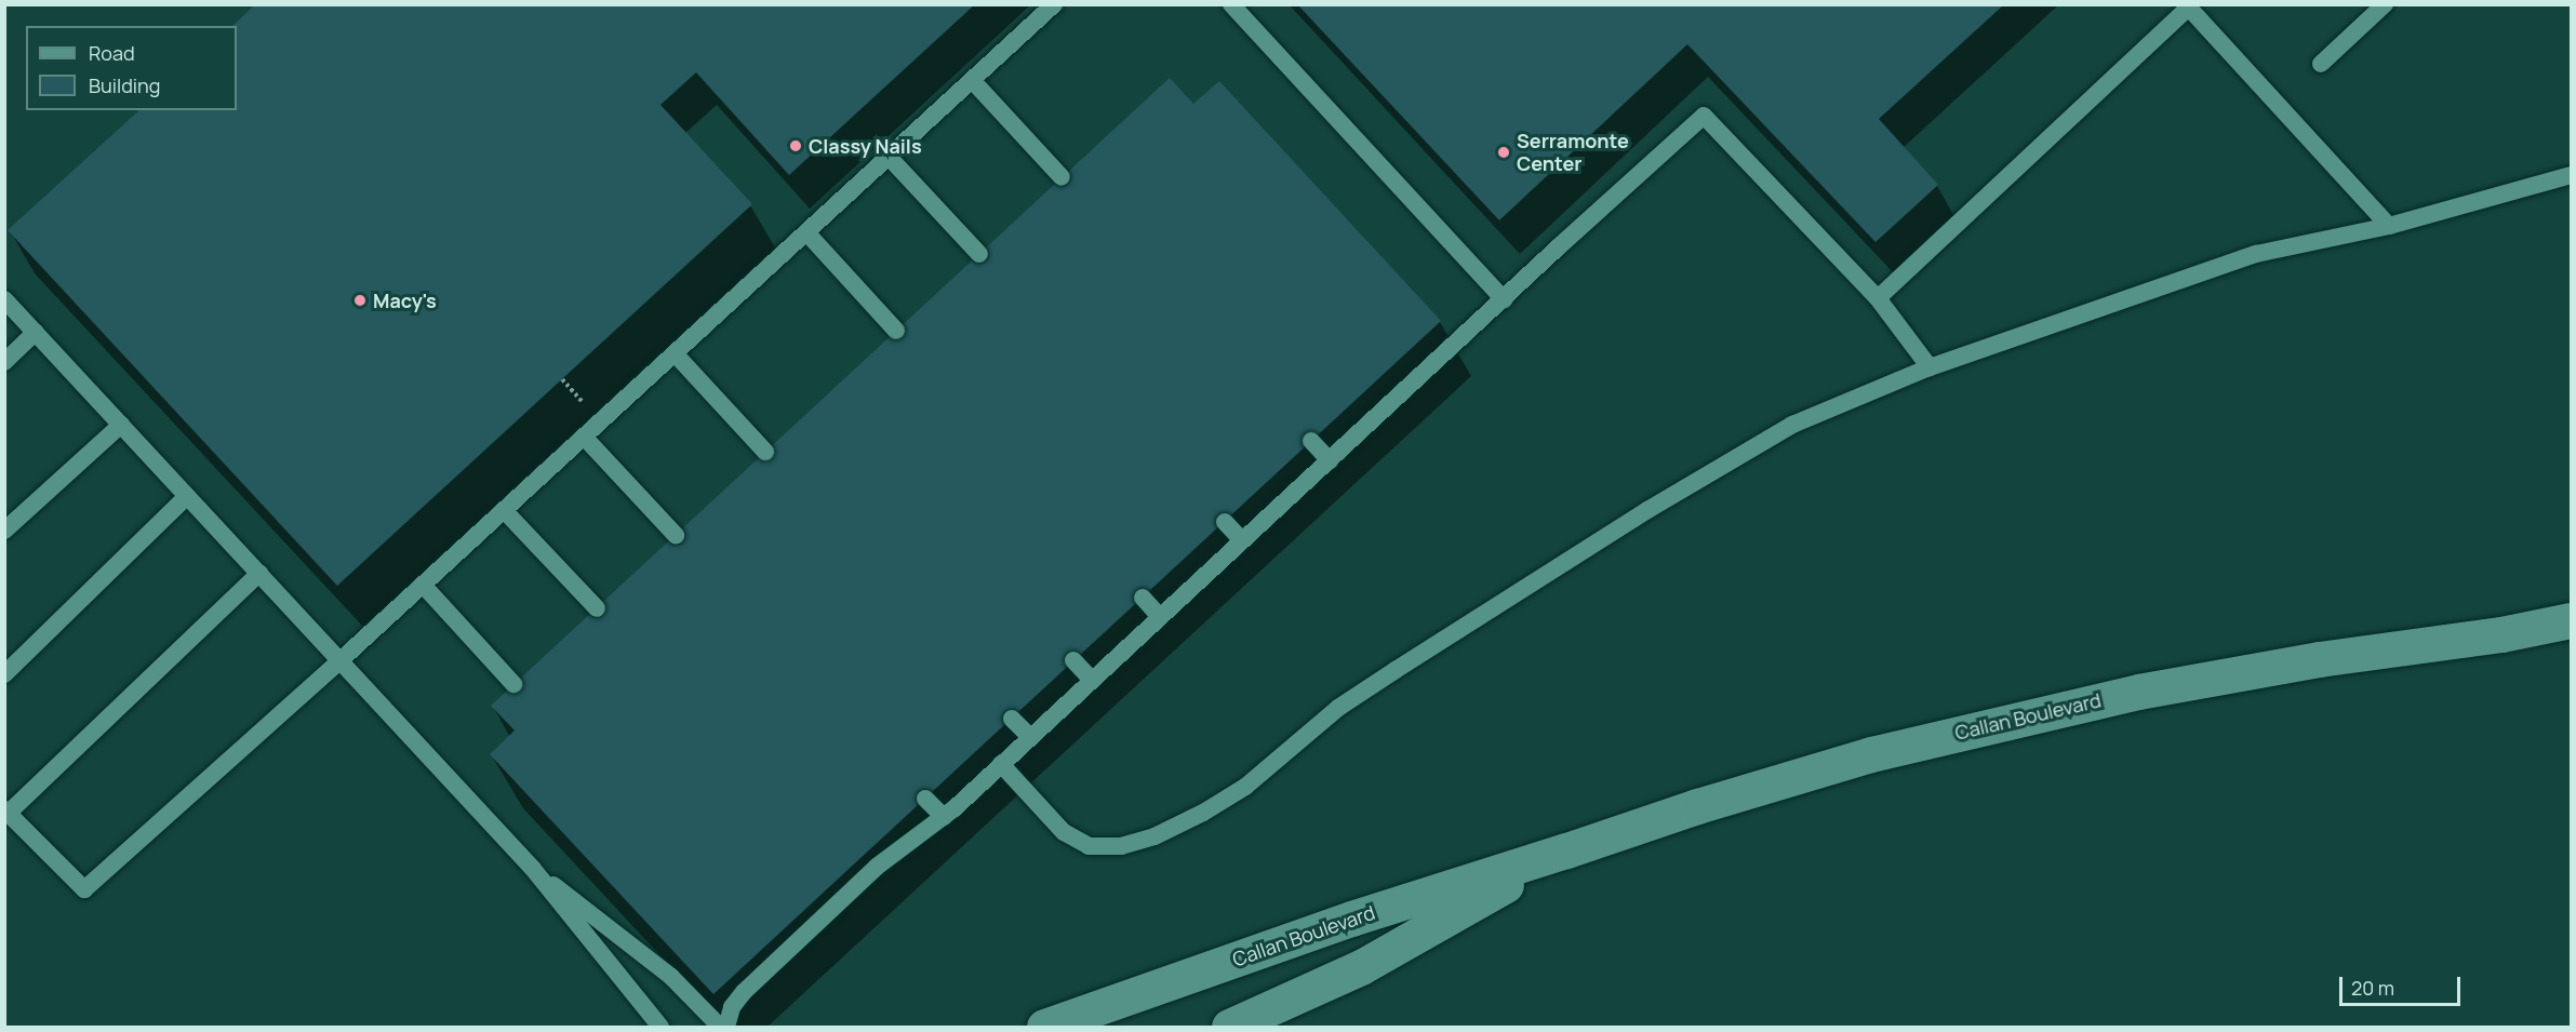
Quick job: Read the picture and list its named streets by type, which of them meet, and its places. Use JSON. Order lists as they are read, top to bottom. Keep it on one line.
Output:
{"streets":{"street":["Callan Boulevard"]},"places":["Classy Nails","Serramonte Center","Macy's"],"legend":["Road","Building"],"scale_bar":"20 m"}
